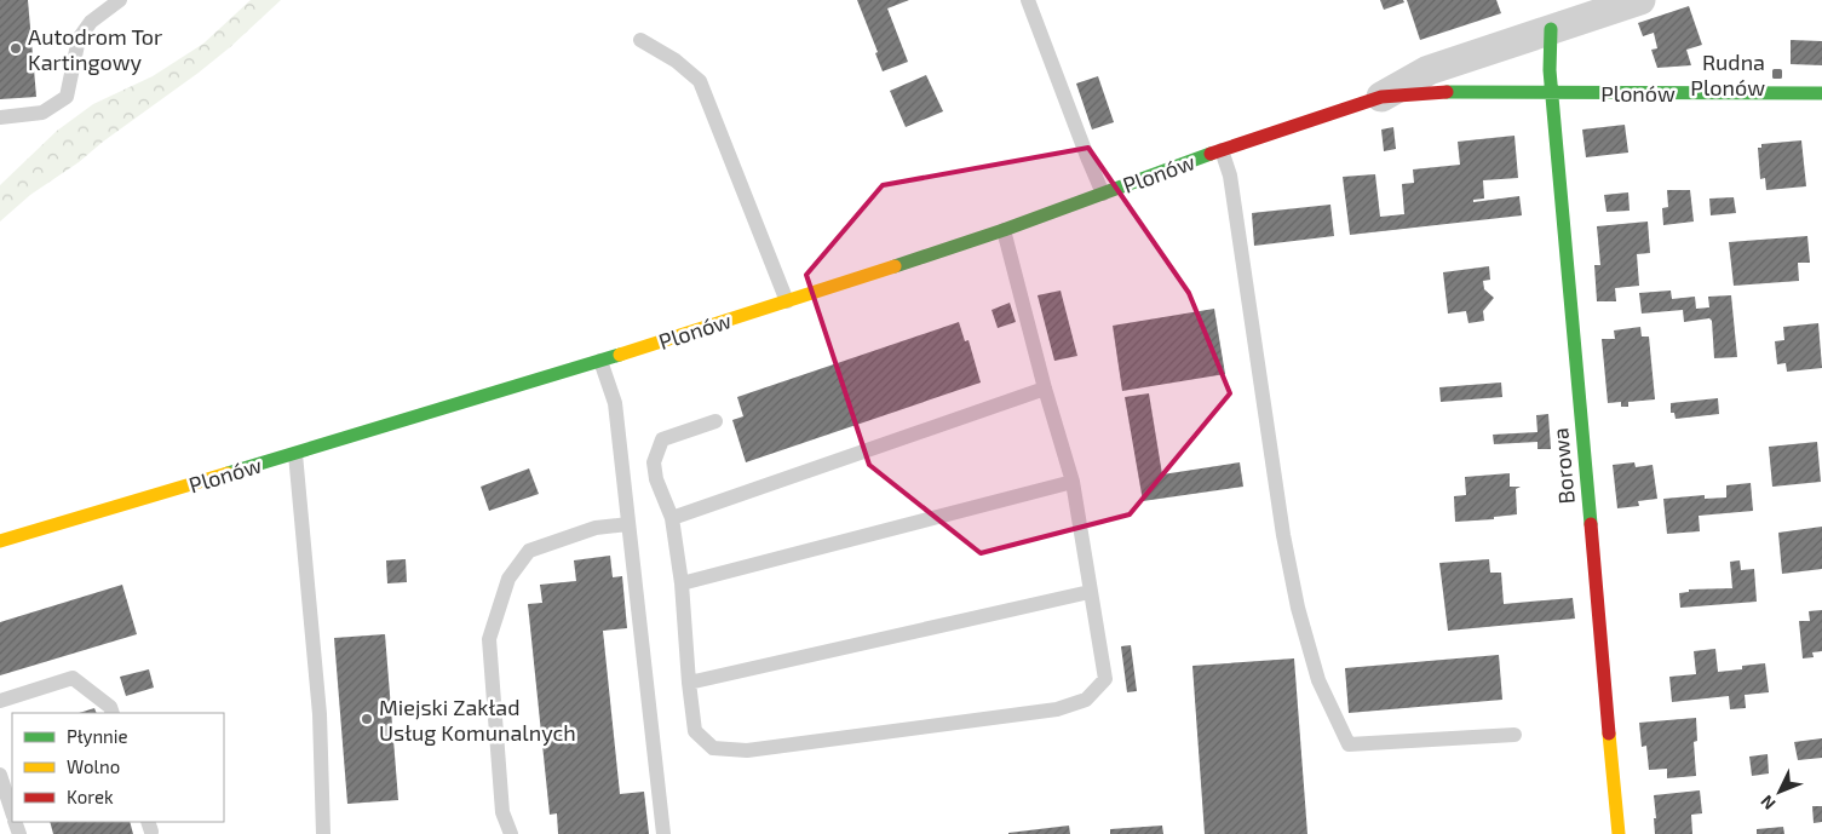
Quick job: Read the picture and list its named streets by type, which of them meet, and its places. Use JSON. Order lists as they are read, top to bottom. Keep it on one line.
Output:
{"streets":{"street":["Plonów","Borowa"]},"crossings":[["Plonów","Borowa"]],"places":{"other":["Autodrom Tor Kartingowy","Miejski Zakład Usług Komunalnych"],"transit":["Rudna Plonów"]},"legend":["Płynnie","Wolno","Korek"],"north":"bottom left"}
